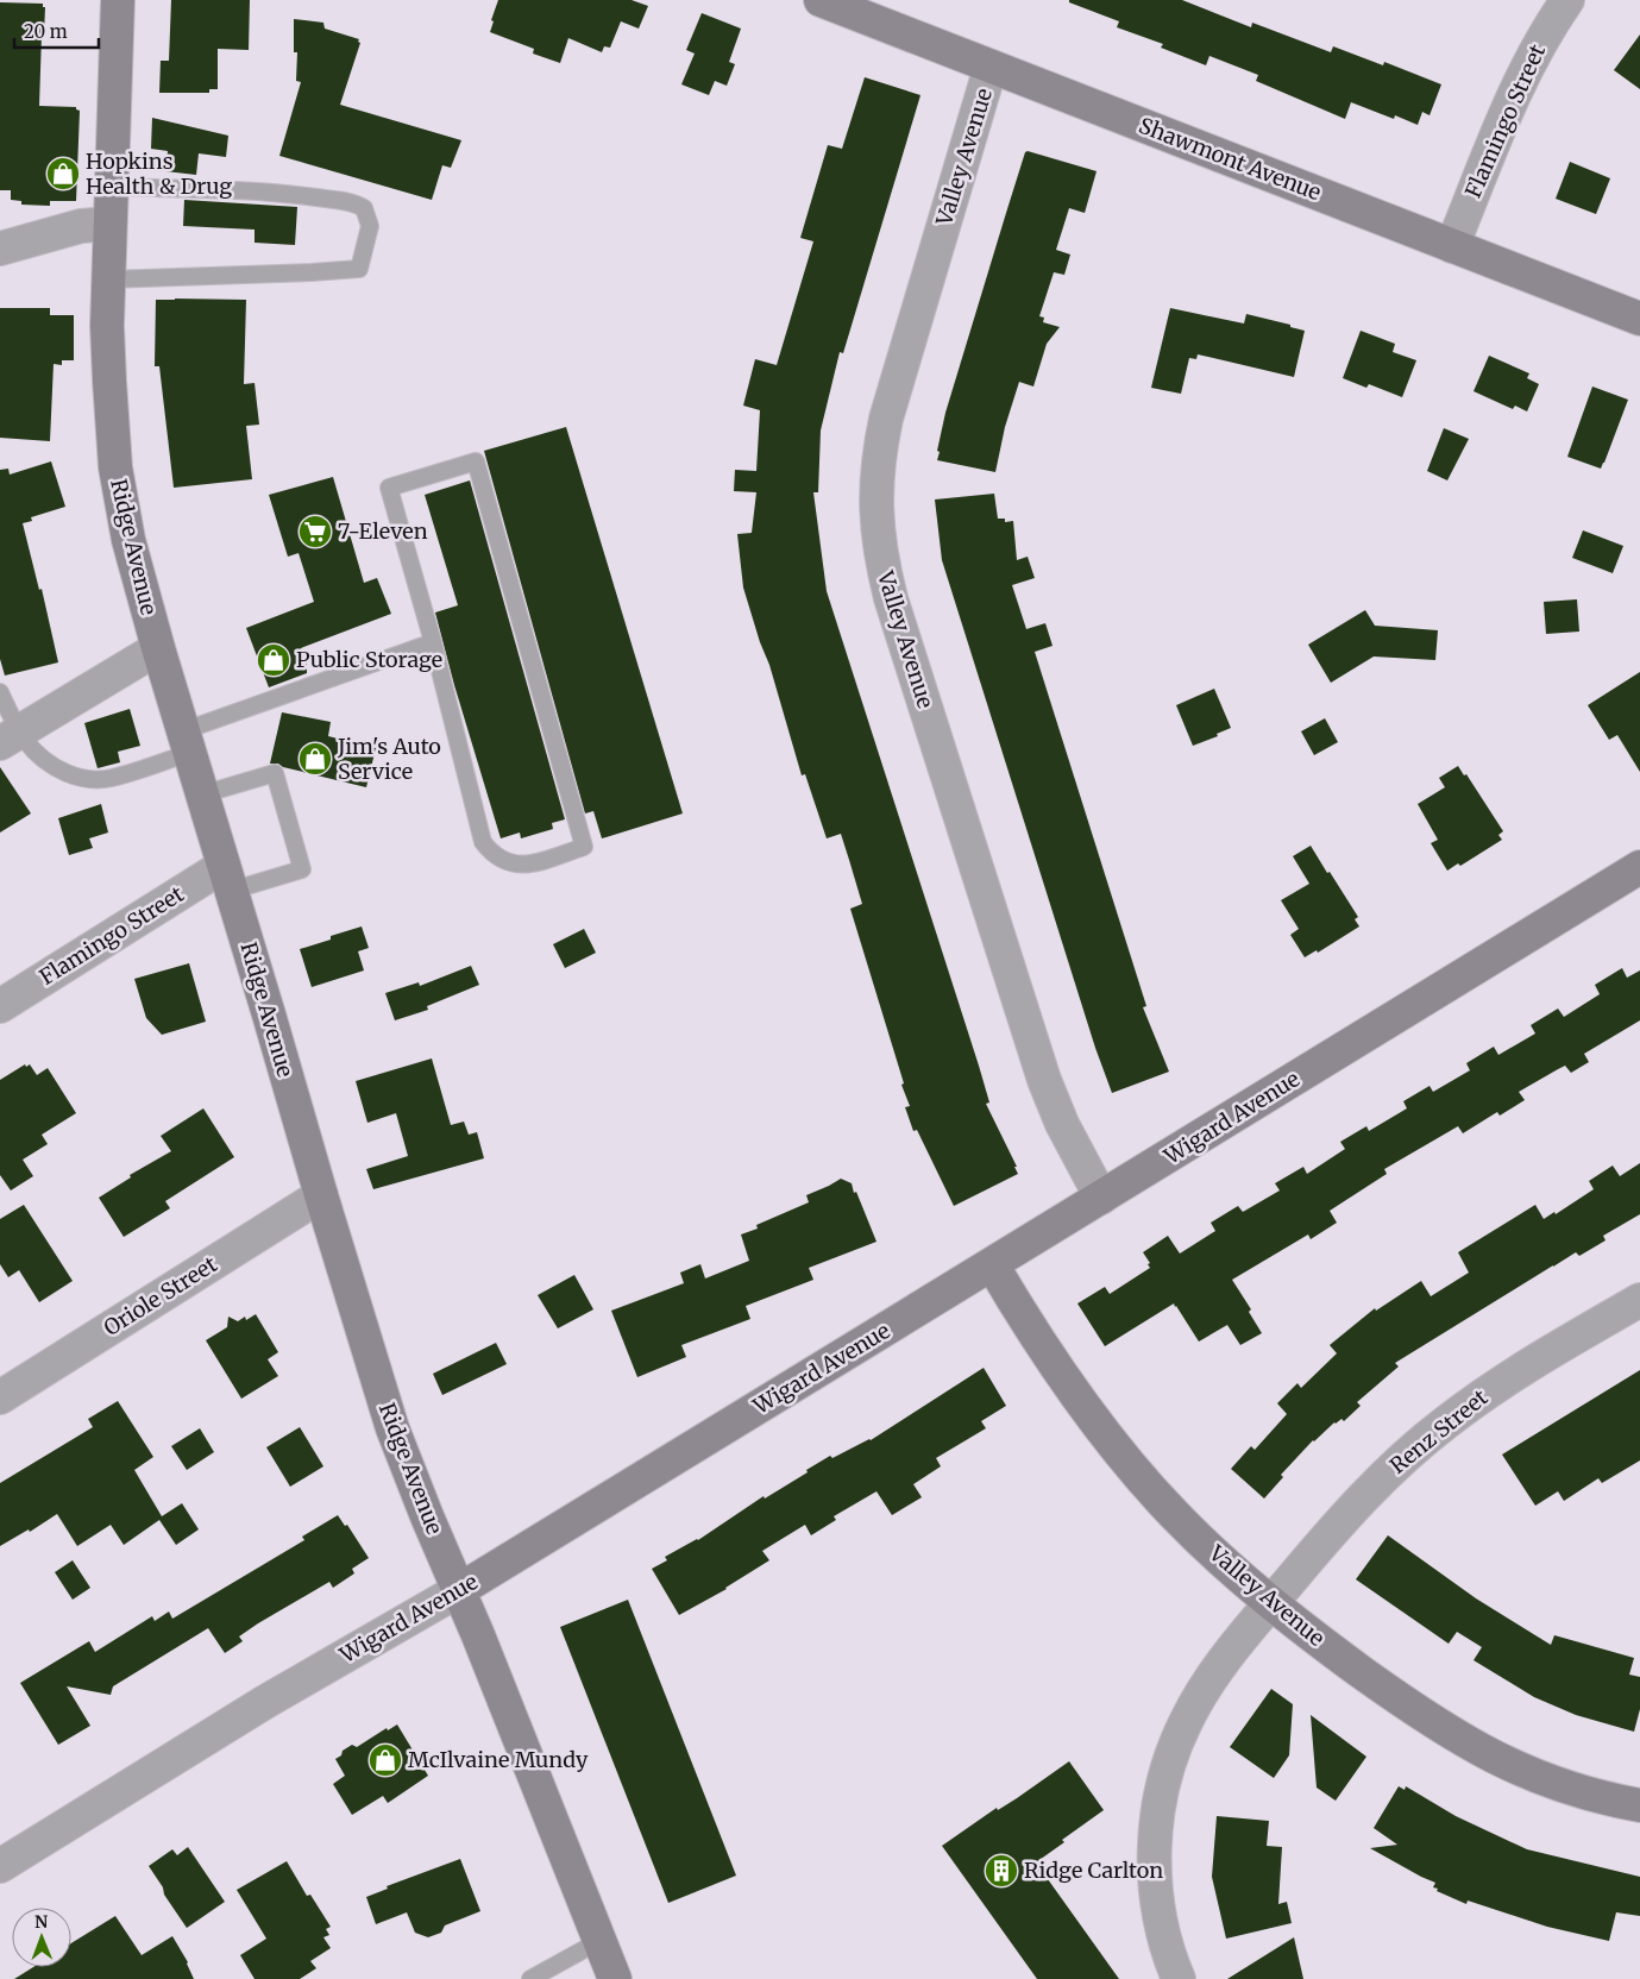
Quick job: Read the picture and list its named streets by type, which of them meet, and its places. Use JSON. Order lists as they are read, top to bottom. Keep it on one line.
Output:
{"streets":{"street":["Flamingo Street","Valley Avenue","Shawmont Avenue","Ridge Avenue","Wigard Avenue","Oriole Street","Renz Street"]},"crossings":[["Flamingo Street","Shawmont Avenue"],["Flamingo Street","Ridge Avenue"],["Valley Avenue","Shawmont Avenue"],["Valley Avenue","Wigard Avenue"],["Valley Avenue","Renz Street"],["Ridge Avenue","Wigard Avenue"],["Ridge Avenue","Oriole Street"]],"places":{"shop":["Hopkins Health & Drug","Public Storage","Jim's Auto Service","McIlvaine Mundy"],"supermarket":["7-Eleven"],"building":["Ridge Carlton"]},"scale_bar":"20 m","north":"top"}
